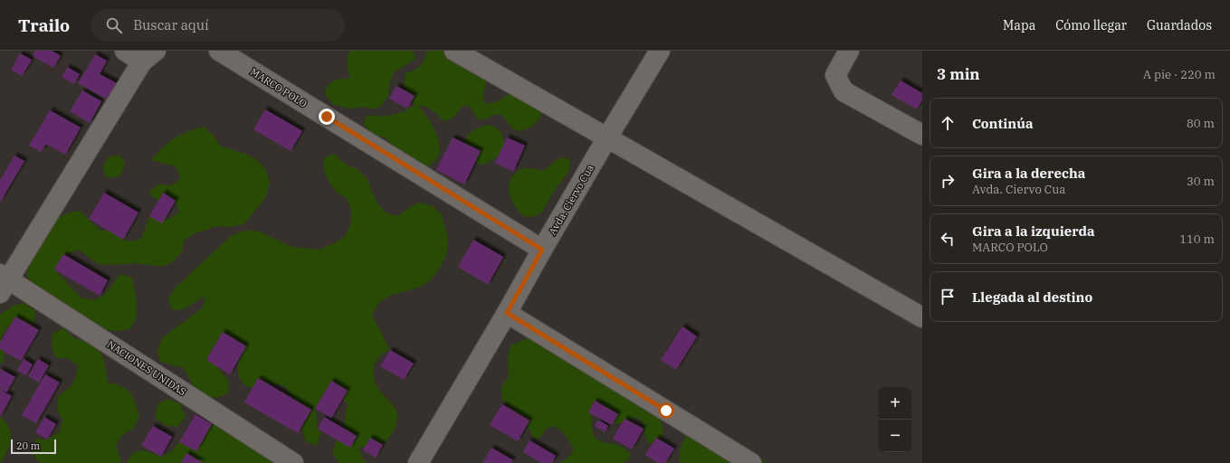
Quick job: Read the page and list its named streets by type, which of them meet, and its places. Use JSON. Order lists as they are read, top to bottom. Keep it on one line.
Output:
{"streets":{"street":["MARCO POLO","Avda. Ciervo Cua","NACIONES UNIDAS"]},"crossings":[["MARCO POLO","Avda. Ciervo Cua"]],"scale_bar":"20 m","page":{"header":"Trailo","search":"Buscar aquí","nav":["Mapa","Cómo llegar","Guardados"],"heading":["3 min","A pie · 220 m"],"list":[["Continúa","80 m"],["Gira a la derecha","Avda. Ciervo Cua","30 m"],["Gira a la izquierda","MARCO POLO","110 m"],"Llegada al destino"],"map_buttons":["+","−"],"scale":"20 m"}}
